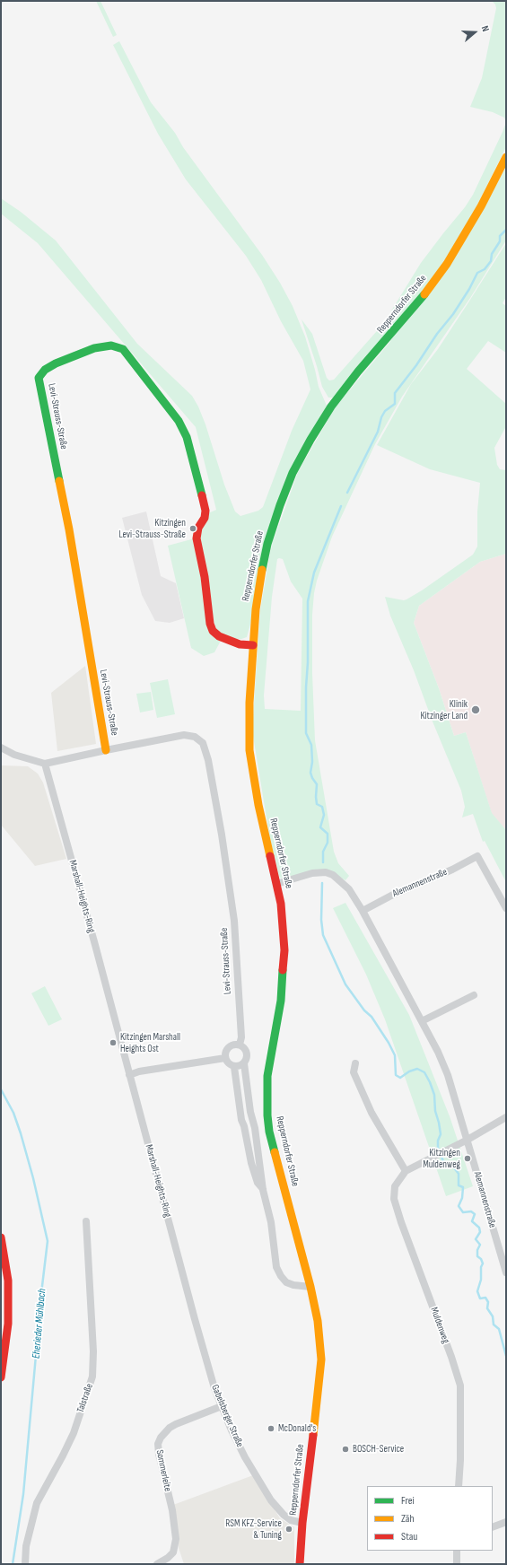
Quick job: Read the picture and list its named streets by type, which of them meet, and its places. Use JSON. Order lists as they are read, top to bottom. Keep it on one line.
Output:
{"streets":{"main road":["Repperndorfer Straße","Levi-Strauss-Straße"],"street":["Alemannenstraße","Marshall-Heights-Ring","Muldenweg","Talstraße","Gabelsberger Straße","Sommerleite"]},"crossings":[["Repperndorfer Straße","Levi-Strauss-Straße"],["Repperndorfer Straße","Alemannenstraße"],["Repperndorfer Straße","Gabelsberger Straße"],["Levi-Strauss-Straße","Marshall-Heights-Ring"],["Alemannenstraße","Muldenweg"],["Marshall-Heights-Ring","Gabelsberger Straße"],["Gabelsberger Straße","Sommerleite"]],"water":["Eherieder Mühlbach"],"places":["Kitzingen Levi-Strauss-Straße","Klinik Kitzinger Land","Kitzingen Marshall Heights Ost","Kitzingen Muldenweg","McDonald's","BOSCH-Service","RSM KFZ-Service & Tuning"],"legend":["Frei","Zäh","Stau"],"north":"right"}
